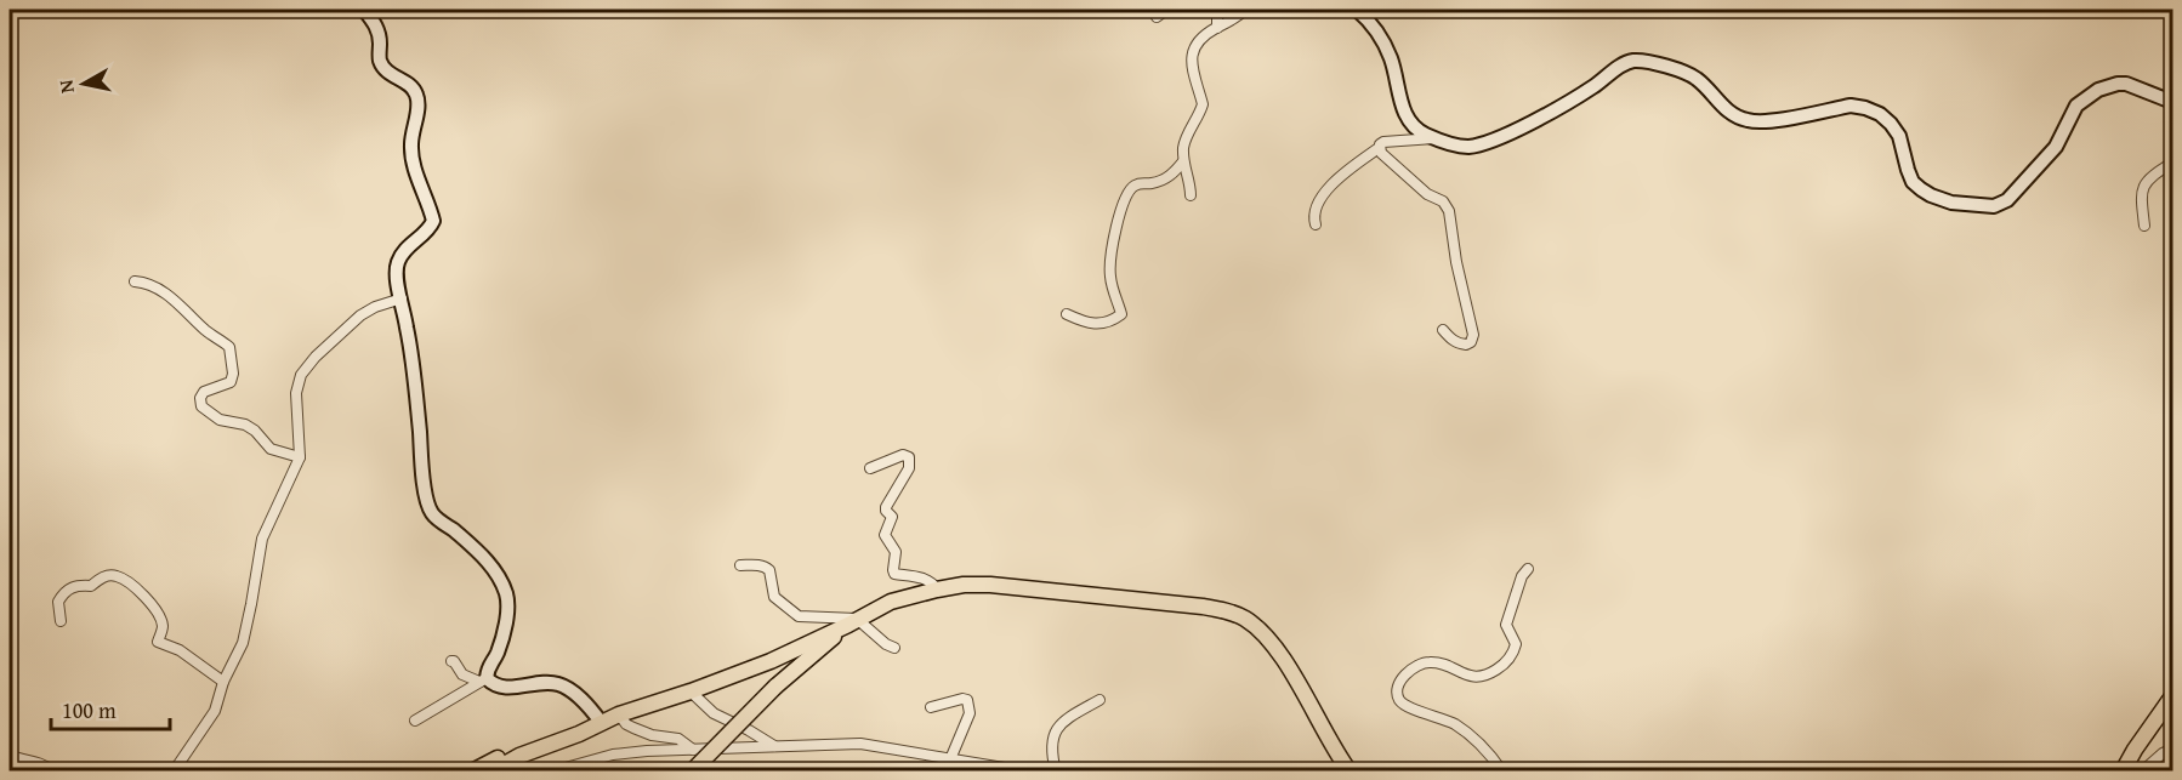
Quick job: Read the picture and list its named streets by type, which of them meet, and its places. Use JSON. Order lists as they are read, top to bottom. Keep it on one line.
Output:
{"scale_bar":"100 m","north":"left"}
